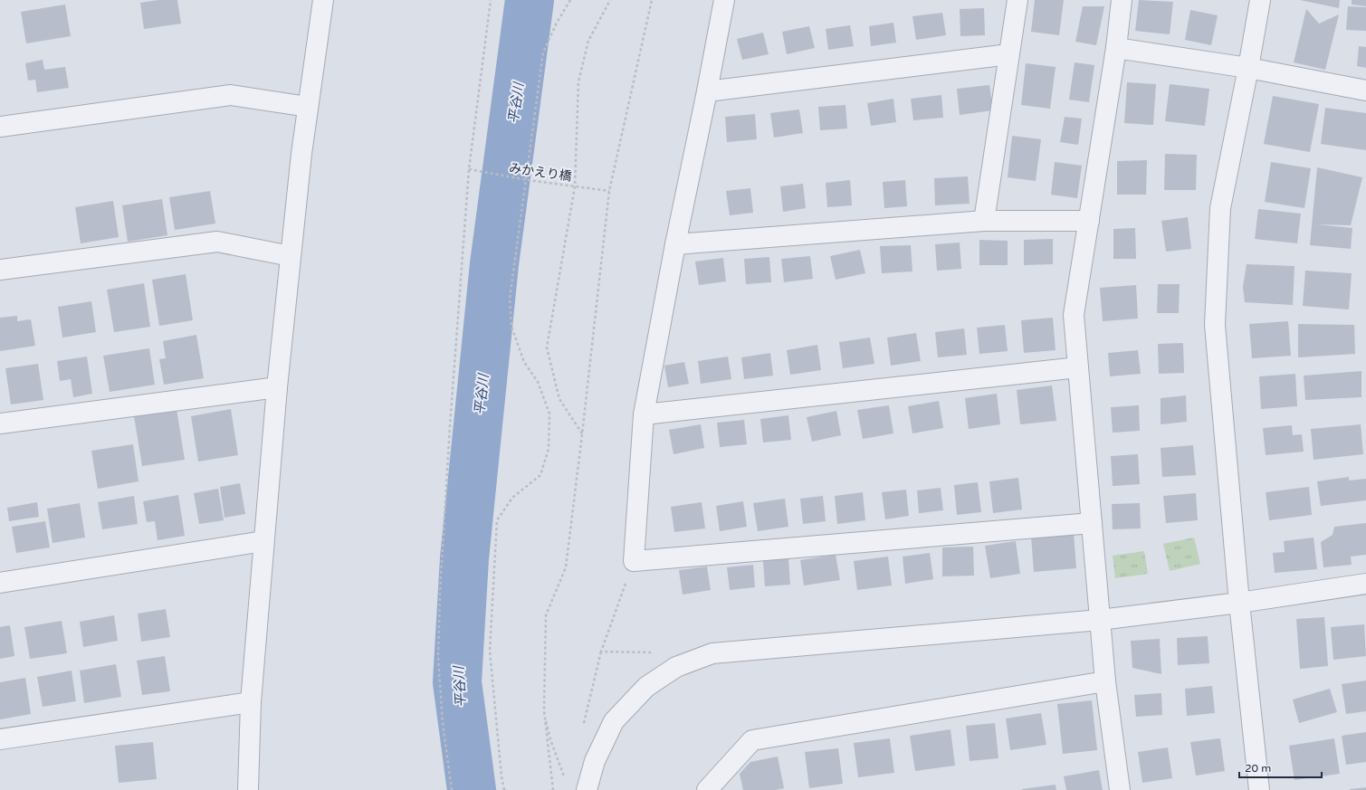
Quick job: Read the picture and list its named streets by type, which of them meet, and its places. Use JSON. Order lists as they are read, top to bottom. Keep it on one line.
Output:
{"streets":{"path":["みかえり橋"]},"water":["平谷川"],"scale_bar":"20 m"}
